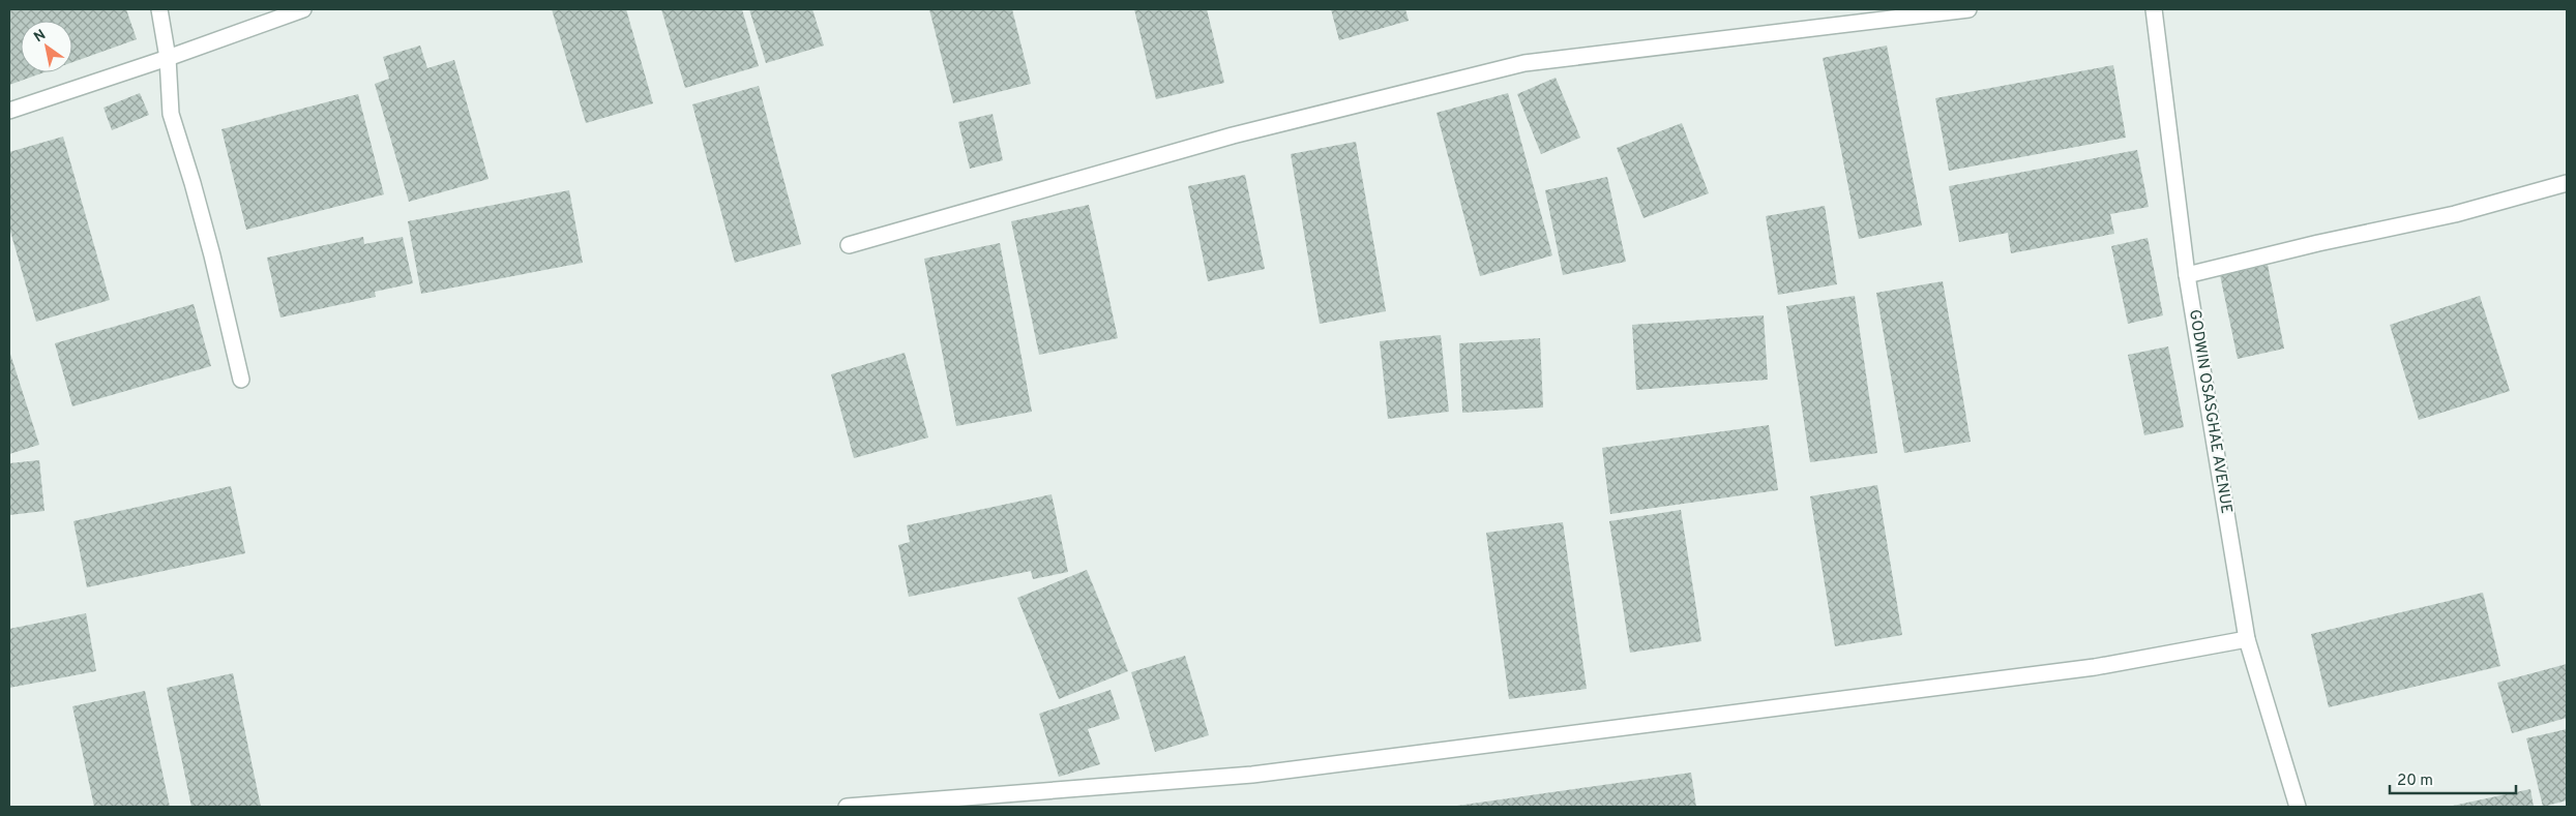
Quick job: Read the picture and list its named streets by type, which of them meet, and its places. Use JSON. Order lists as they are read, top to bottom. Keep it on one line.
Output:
{"streets":{"street":["GODWIN OSASGHAE AVENUE"]},"scale_bar":"20 m","north":"top left"}
